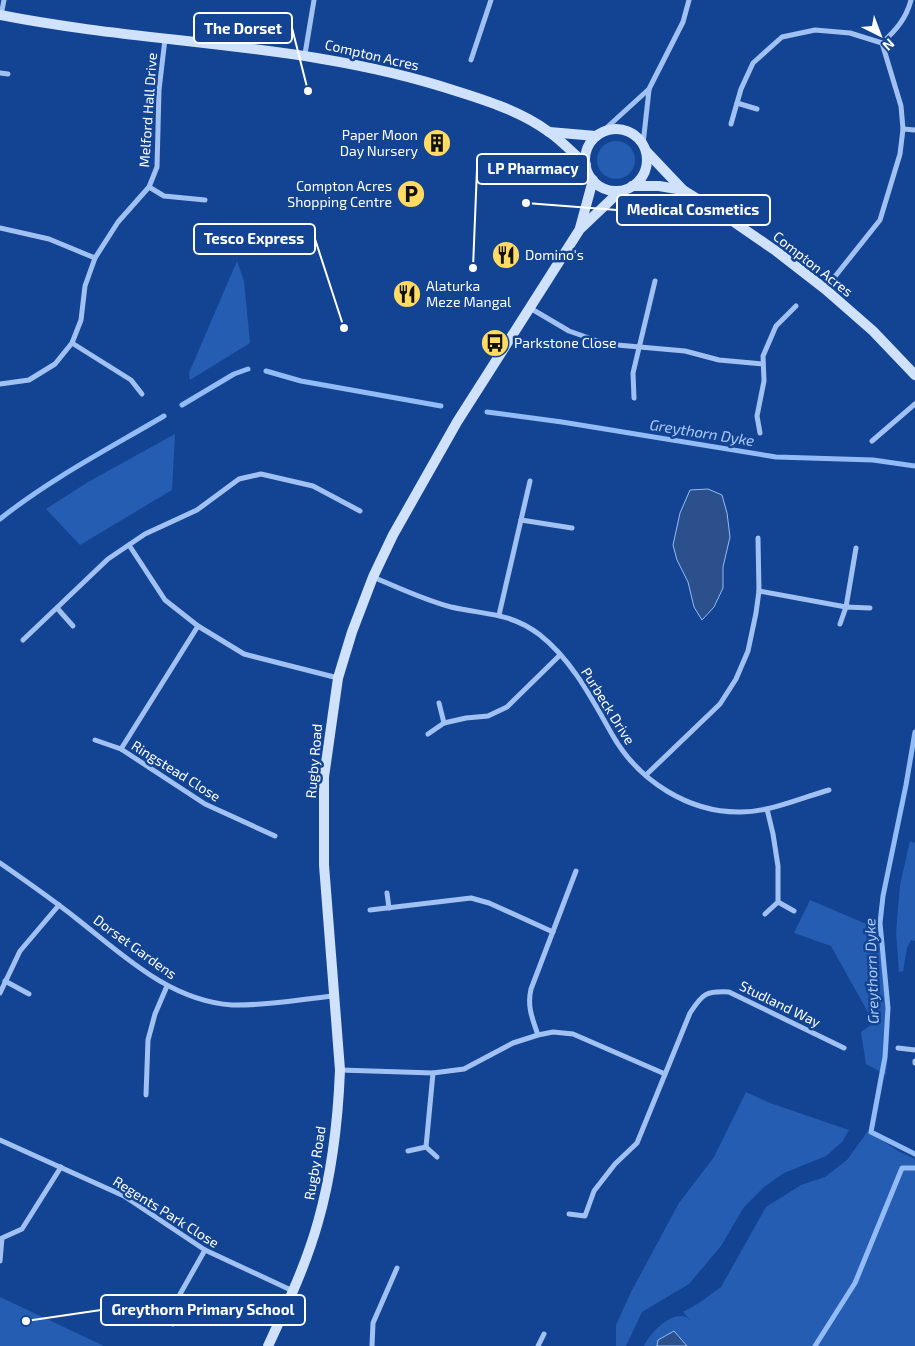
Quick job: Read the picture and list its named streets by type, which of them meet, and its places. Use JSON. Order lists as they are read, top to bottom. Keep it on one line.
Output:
{"streets":{"street":["Compton Acres","Melford Hall Drive","Purbeck Drive","Rugby Road","Ringstead Close","Dorset Gardens","Studland Way","Regents Park Close"]},"crossings":[["Compton Acres","Melford Hall Drive"],["Compton Acres","Rugby Road"],["Purbeck Drive","Rugby Road"],["Rugby Road","Dorset Gardens"],["Rugby Road","Regents Park Close"]],"water":["Greythorn Dyke"],"places":{"other":["The Dorset","Medical Cosmetics","LP Pharmacy","Tesco Express","Greythorn Primary School"],"building":["Paper Moon Day Nursery"],"parking":["Compton Acres Shopping Centre"],"restaurant":["Domino's","Alaturka Meze Mangal"],"bus stop":["Parkstone Close"]},"north":"bottom right"}
